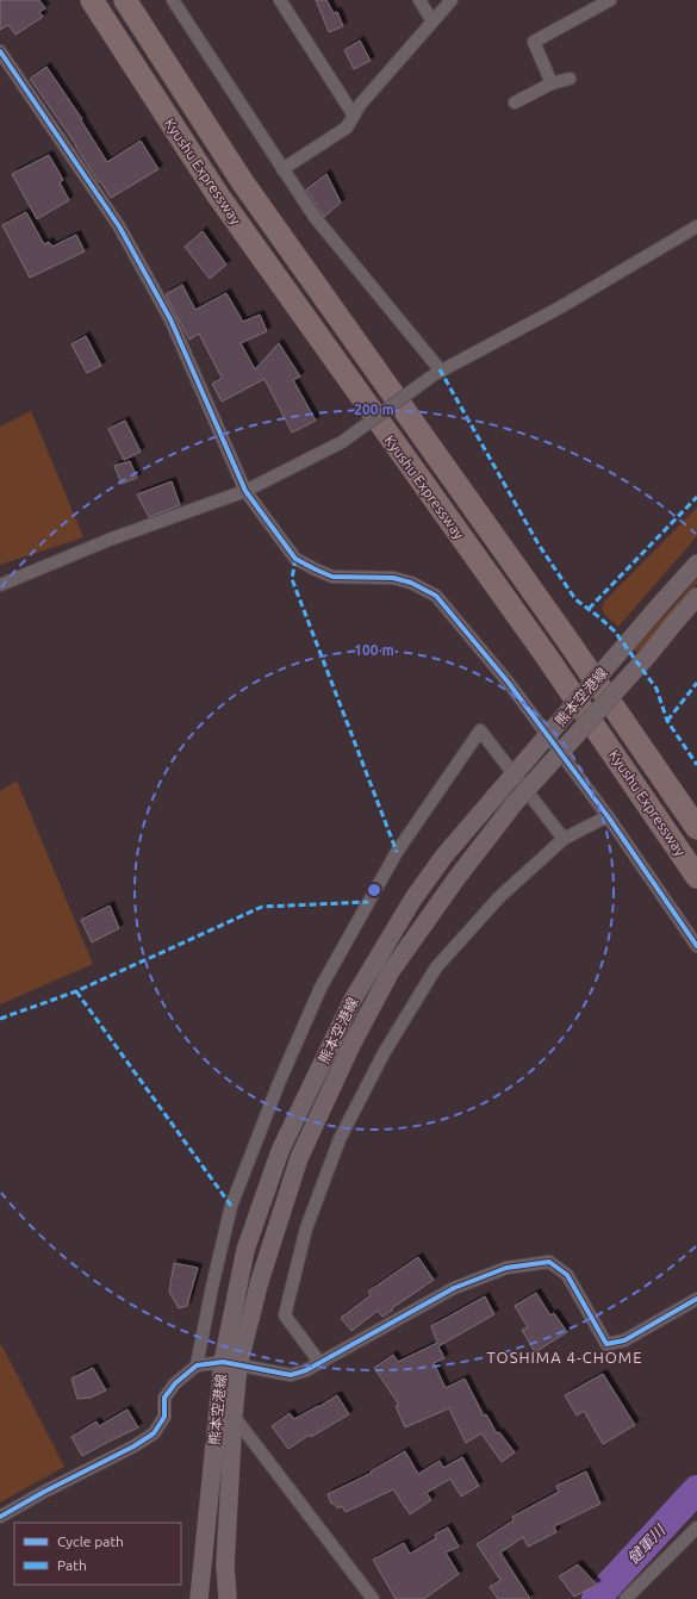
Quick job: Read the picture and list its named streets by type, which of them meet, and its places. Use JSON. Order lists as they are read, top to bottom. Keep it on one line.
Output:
{"streets":{"highway":["Kyushu Expressway"],"main road":["熊本空港線"]},"districts":["TOSHIMA 4-CHOME"],"water":["健軍川"],"legend":["Cycle path","Path"],"rings":["200 m","100 m"]}
